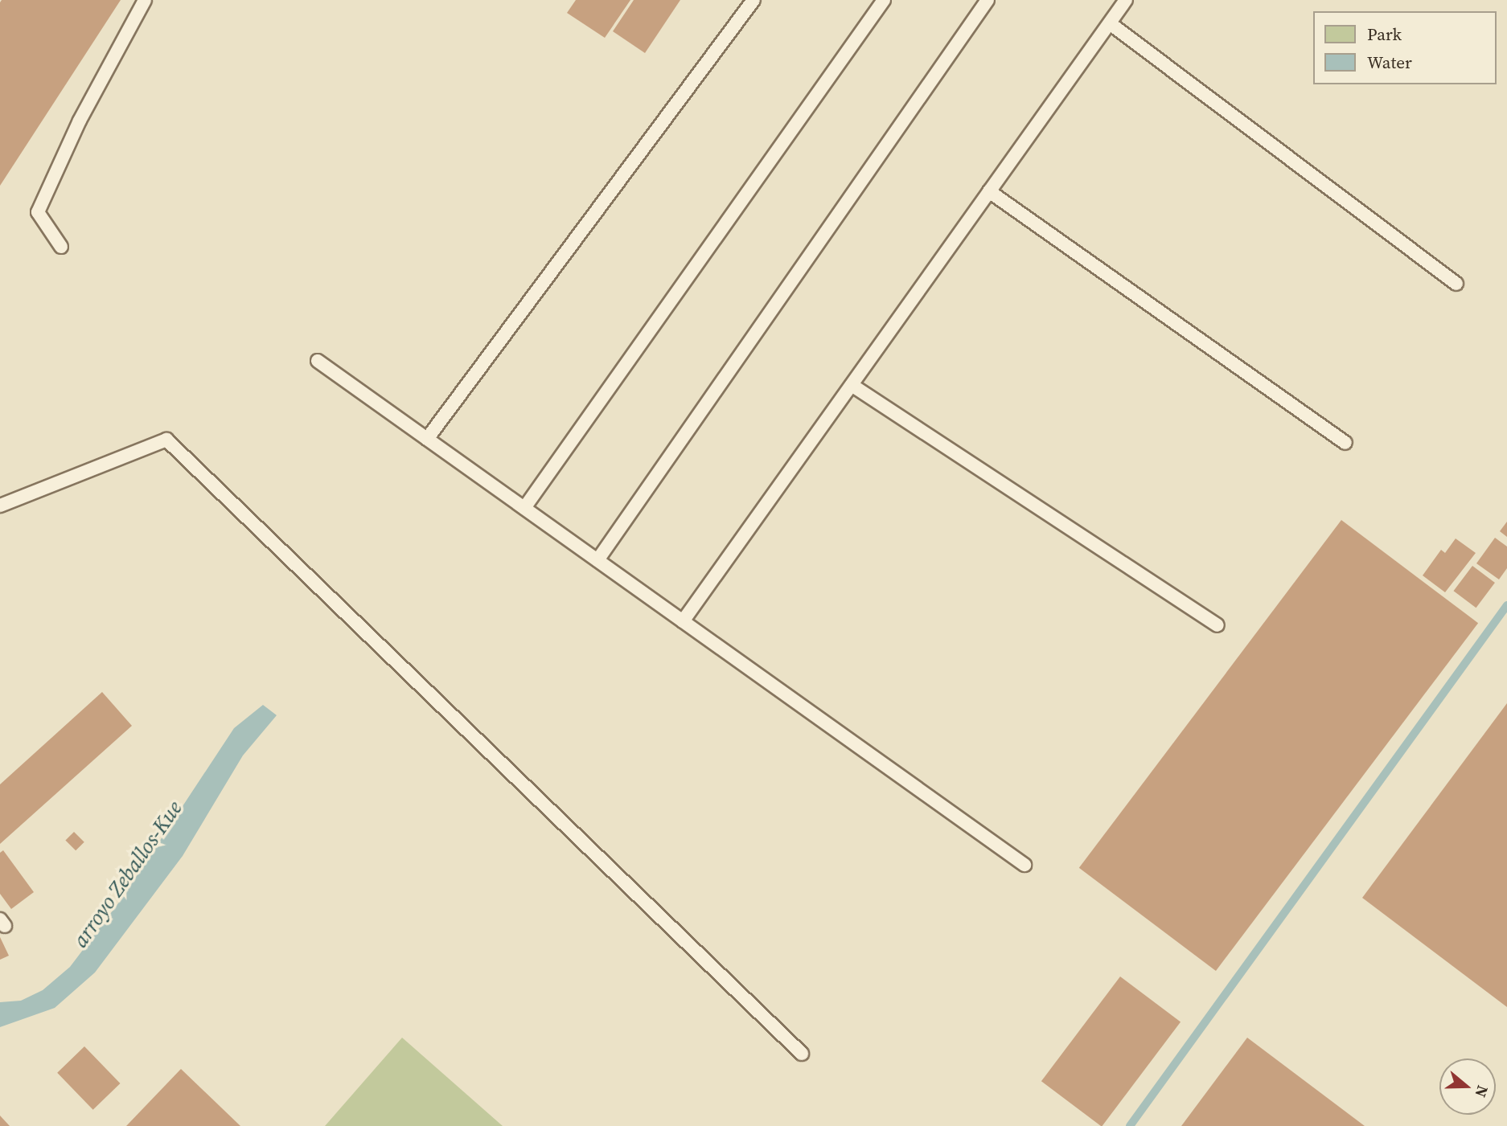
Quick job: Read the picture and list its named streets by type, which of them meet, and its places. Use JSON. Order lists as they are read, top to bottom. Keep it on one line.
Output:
{"water":["arroyo Zeballos-Kue"],"legend":["Park","Water"],"north":"right"}
